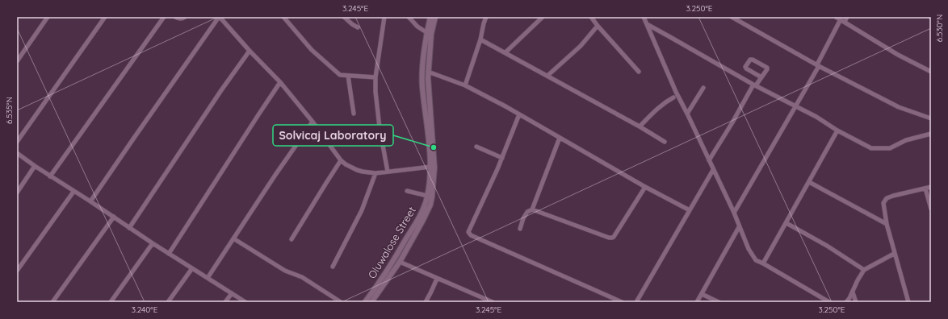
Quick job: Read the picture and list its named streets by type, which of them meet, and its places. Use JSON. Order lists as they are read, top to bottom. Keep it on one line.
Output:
{"streets":{"street":["Oluwalose Street"]},"places":["Solvicaj Laboratory"],"coordinates":["3.245°E","3.250°E","6.530°N","6.535°N","3.240°E"]}
